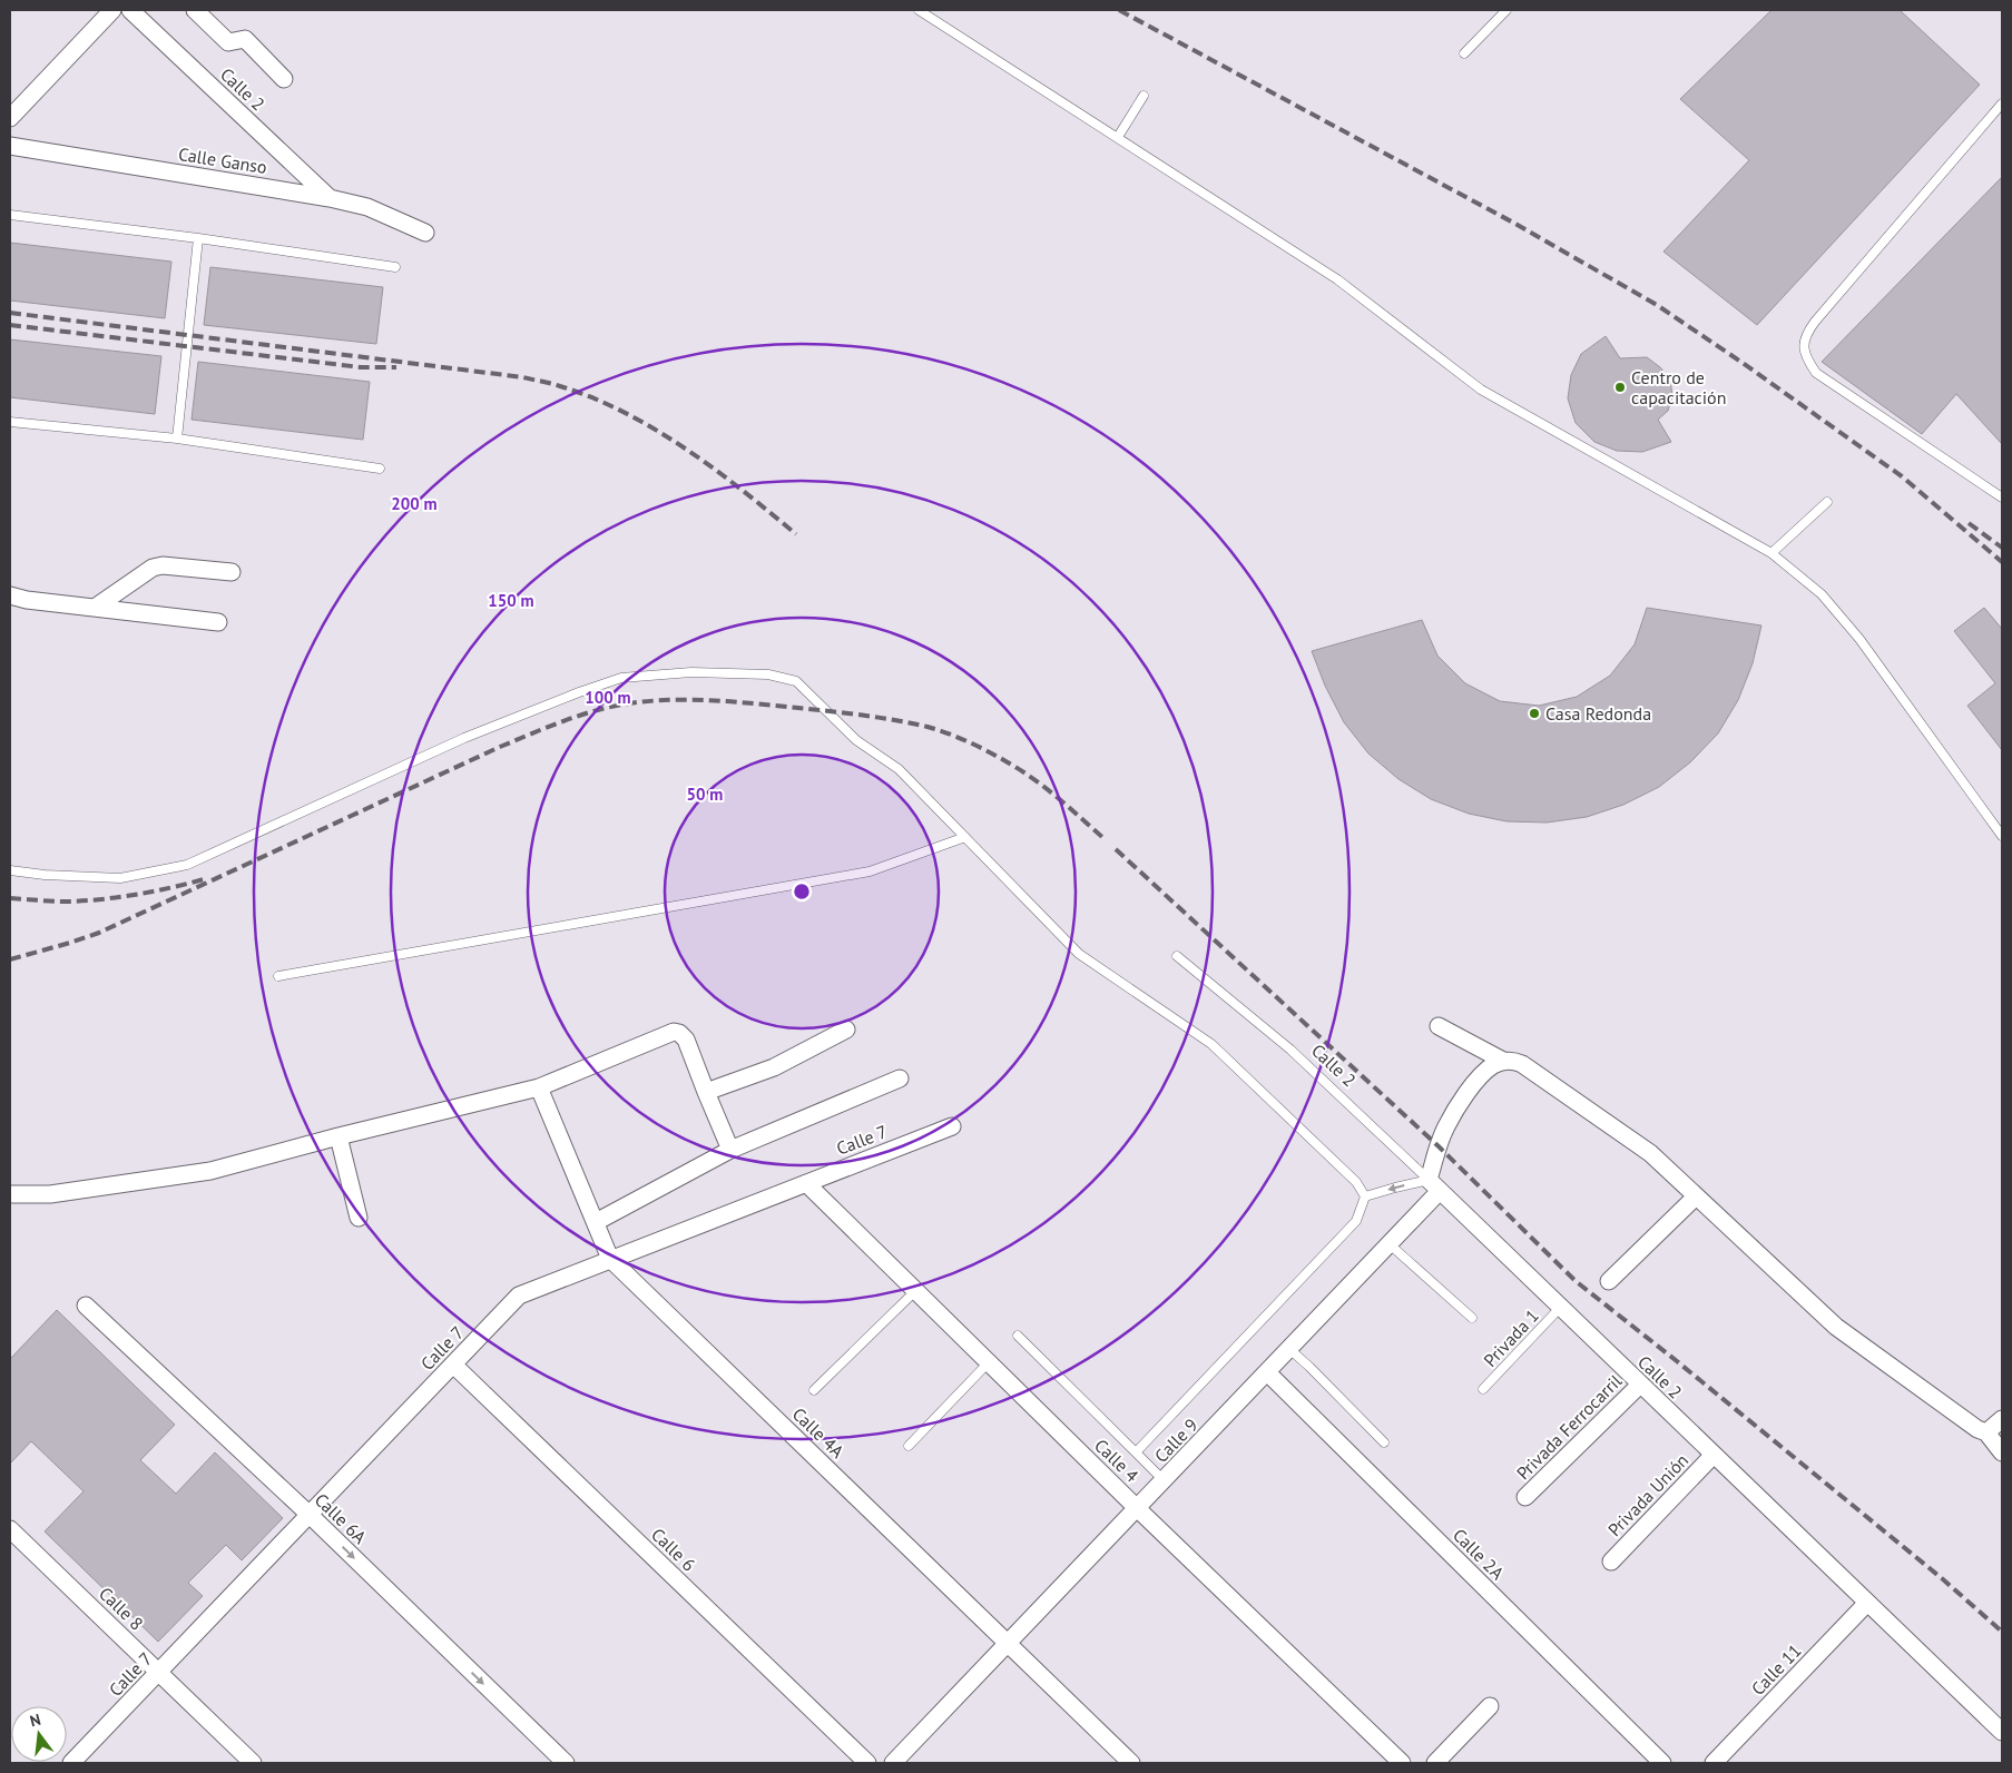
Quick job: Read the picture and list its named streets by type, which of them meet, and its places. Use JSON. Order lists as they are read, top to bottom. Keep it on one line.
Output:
{"streets":{"street":["Calle 2","Calle Ganso","Calle 7","Privada Ferrocarril","Calle 4A","Calle 9","Calle 4","Privada Unión","Calle 6A","Calle 6","Calle 2A","Calle 8","Calle 11"],"lane":["Privada 1"]},"crossings":[["Calle 2","Calle Ganso"],["Calle 2","Privada 1"],["Calle 2","Privada Ferrocarril"],["Calle 2","Calle 9"],["Calle 2","Privada Unión"],["Calle 2","Calle 11"],["Calle 7","Calle 4A"],["Calle 7","Calle 4"],["Calle 7","Calle 6A"],["Calle 7","Calle 6"],["Calle 7","Calle 8"],["Calle 4A","Calle 9"],["Calle 9","Calle 4"],["Calle 9","Calle 2A"]],"one_way":["Calle 6A"],"places":["Centro de capacitación","Casa Redonda"],"north":"top","rings":["200 m","150 m","100 m","50 m"]}
